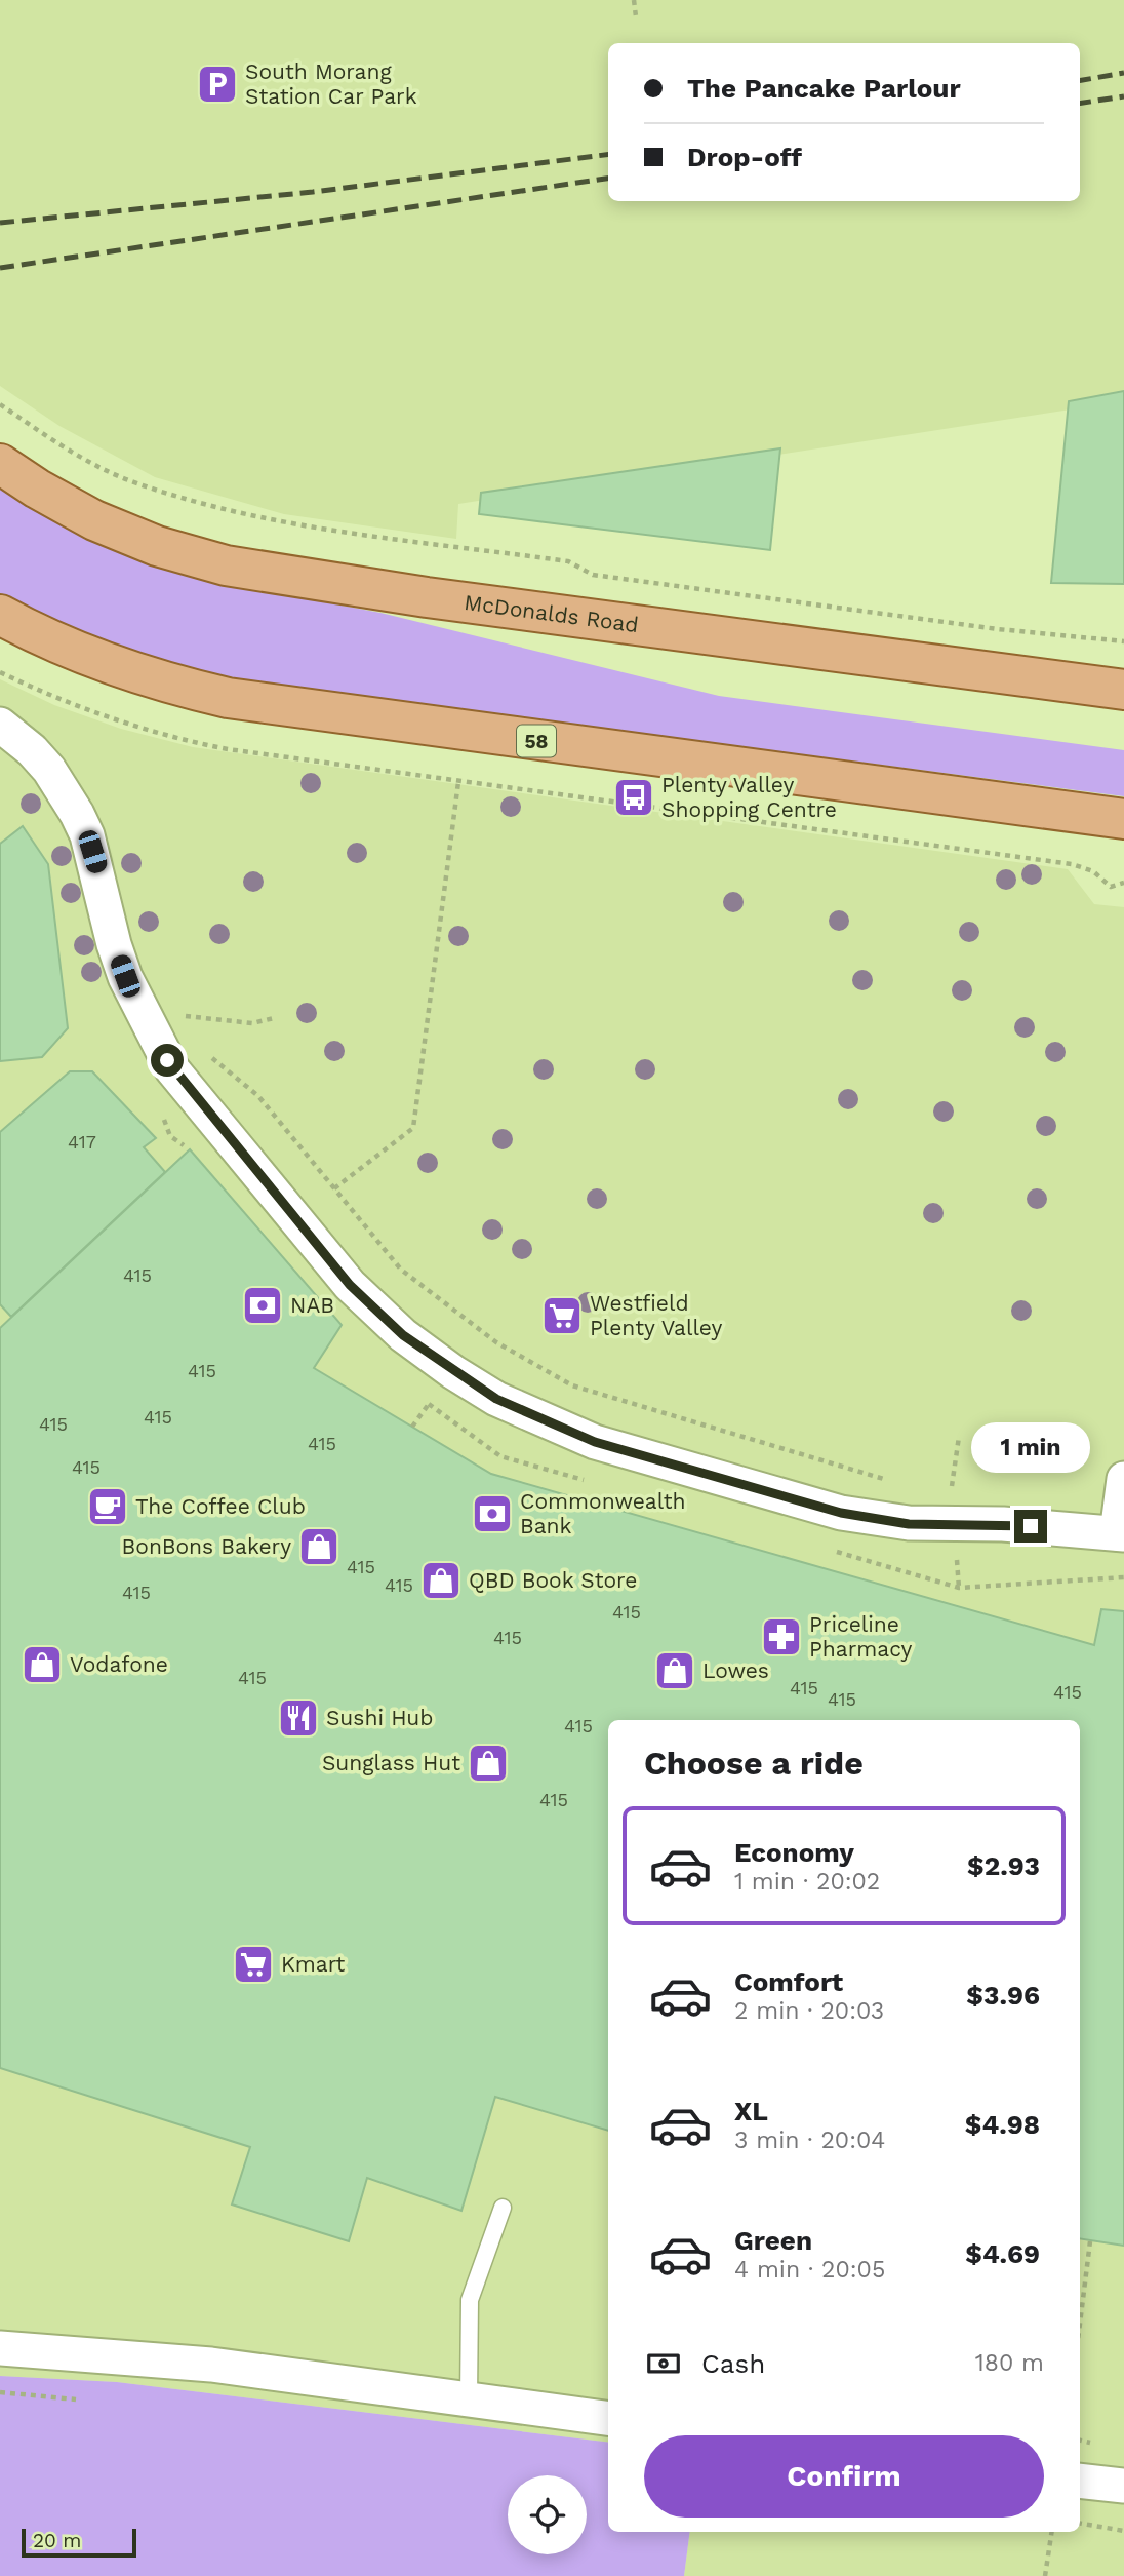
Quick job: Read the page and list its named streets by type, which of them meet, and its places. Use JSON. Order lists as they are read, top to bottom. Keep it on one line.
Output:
{"streets":{"main road":["McDonalds Road","58"]},"places":{"parking":["South Morang Station Car Park"],"bus stop":["Plenty Valley Shopping Centre"],"bank":["NAB","Commonwealth Bank"],"supermarket":["Westfield Plenty Valley","Kmart"],"cafe":["The Coffee Club"],"shop":["BonBons Bakery","QBD Book Store","Vodafone","Lowes","Sunglass Hut"],"pharmacy":["Priceline Pharmacy"],"restaurant":["Sushi Hub"]},"house_numbers":["417","415","415","415","415","415","415","415","415","415","415","415","415","415","415","415","415","415"],"scale_bar":"20 m","page":{"banner":["The Pancake Parlour","Drop-off"],"bubble":"1 min","heading":"Choose a ride","list":[{"name":"Economy","note":"1 min · 20:02","value":"$2.93"},{"name":"Comfort","note":"2 min · 20:03","value":"$3.96"},{"name":"XL","note":"3 min · 20:04","value":"$4.98"},{"name":"Green","note":"4 min · 20:05","value":"$4.69"}],"pay":["Cash","180 m"],"buttons":"Confirm","scale":"20 m"}}
